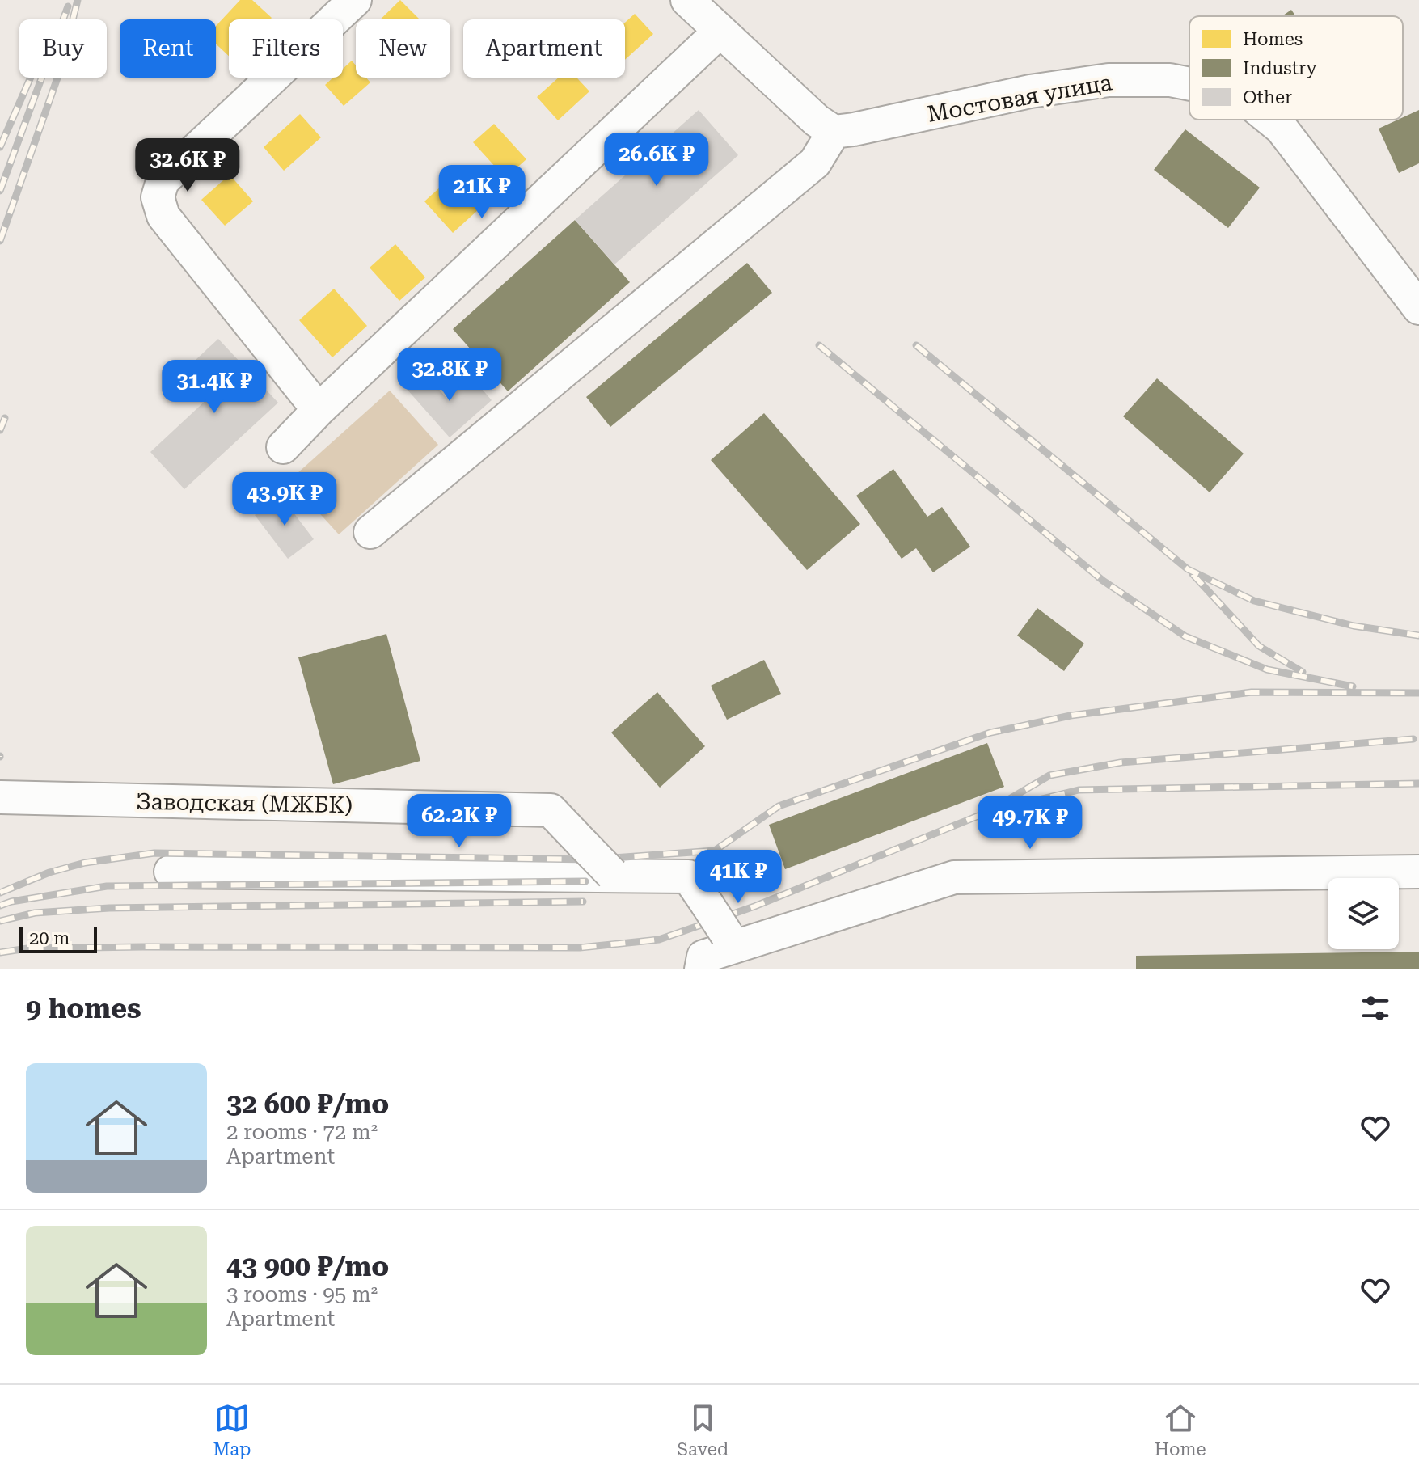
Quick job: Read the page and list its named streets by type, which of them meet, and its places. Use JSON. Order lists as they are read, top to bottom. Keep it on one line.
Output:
{"streets":{"street":["Мостовая улица","Заводская (МЖБК)"]},"legend":["Homes","Industry","Other"],"scale_bar":"20 m","page":{"chip":["Buy","Rent","Filters","New","Apartment"],"price":["26.6K ₽","32.6K ₽","21K ₽","32.8K ₽","31.4K ₽","43.9K ₽","62.2K ₽","49.7K ₽","41K ₽"],"scale":"20 m","heading":"9 homes","list":[{"name":"32 600 ₽/mo","note":"2 rooms · 72 m² · Apartment"},{"name":"43 900 ₽/mo","note":"3 rooms · 95 m² · Apartment"}],"tabs":["Map","Saved","Home"]}}
